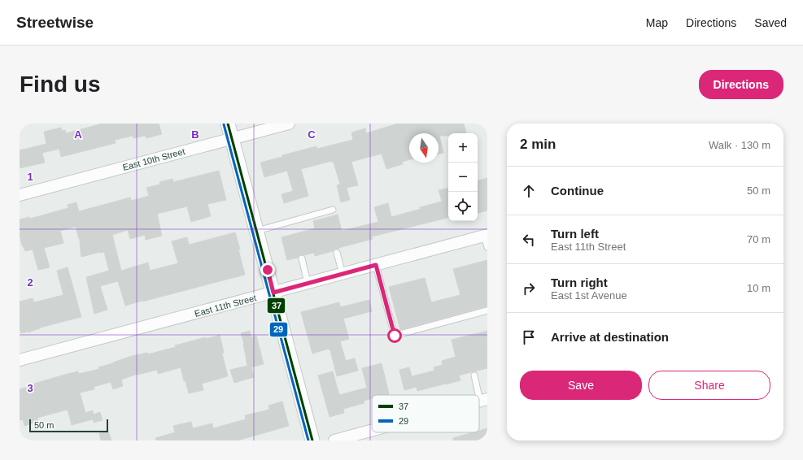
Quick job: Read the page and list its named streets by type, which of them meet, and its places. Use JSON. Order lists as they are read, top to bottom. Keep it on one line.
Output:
{"streets":{"street":["East 10th Street","East 11th Street"]},"lines":["transit line 37","transit line 29"],"legend":["37","29"],"scale_bar":"50 m","north":"bottom","page":{"header":"Streetwise","nav":["Map","Directions","Saved"],"buttons":["Directions",["Save","Share"]],"title":"Find us","heading":["2 min","Walk · 130 m"],"map_buttons":["+","−"],"list":[["Continue","50 m"],["Turn left","East 11th Street","70 m"],["Turn right","East 1st Avenue","10 m"],"Arrive at destination"],"scale":"50 m"},"grid":{"columns":["A","B","C"],"rows":["1","2","3"]}}
